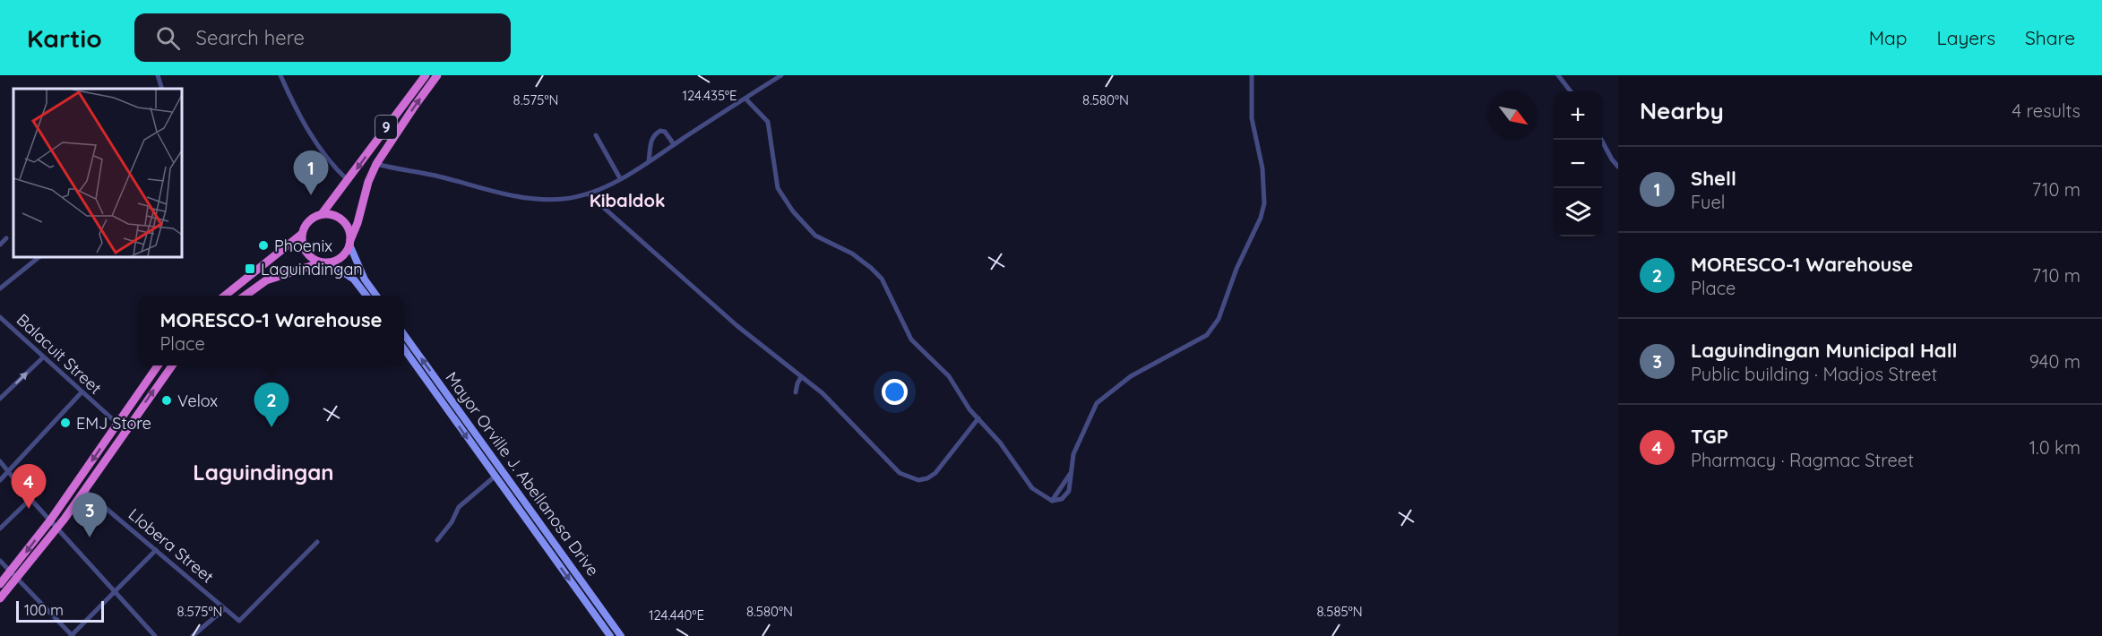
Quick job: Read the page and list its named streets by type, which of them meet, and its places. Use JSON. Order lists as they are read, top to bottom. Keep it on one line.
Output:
{"streets":{"highway":["9"],"main road":["Mayor Orville J. Abellanosa Drive"],"street":["Balacuit Street","Llobera Street"]},"districts":["Kibaldok","Laguindingan"],"places":{"other":["Phoenix","Velox","EMJ Store"],"transit":["Laguindingan"]},"scale_bar":"100 m","north":"bottom right","page":{"header":"Kartio","search":"Search here","nav":["Map","Layers","Share"],"heading":["Nearby","4 results"],"map_buttons":["+","−"],"list":[{"mark":"1","name":"Shell","note":"Fuel","value":"710 m"},{"mark":"2","name":"MORESCO-1 Warehouse","note":"Place","value":"710 m"},{"mark":"3","name":"Laguindingan Municipal Hall","note":"Public building · Madjos Street","value":"940 m"},{"mark":"4","name":"TGP","note":"Pharmacy · Ragmac Street","value":"1.0 km"}],"pins":["1","2","4","3"],"popup":["MORESCO-1 Warehouse","Place"],"scale":"100 m"},"coordinates":["124.435°E","8.575°N","8.580°N","8.585°N","124.440°E"]}
